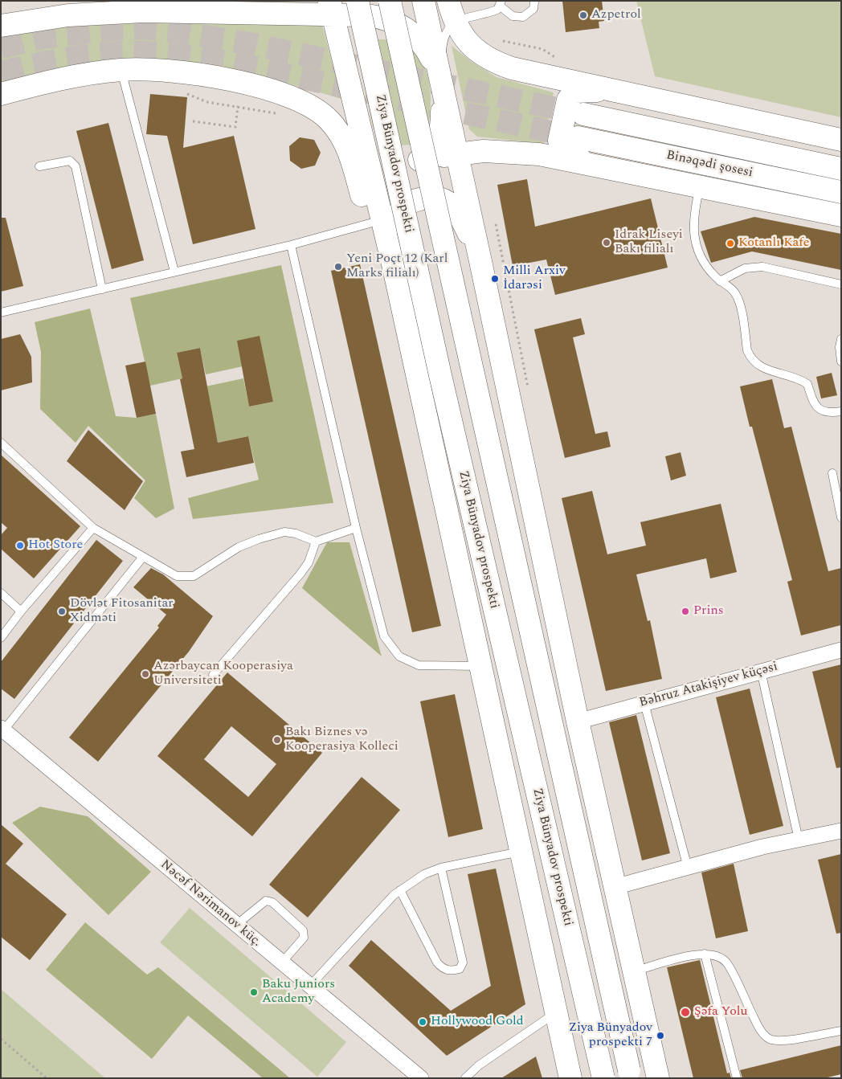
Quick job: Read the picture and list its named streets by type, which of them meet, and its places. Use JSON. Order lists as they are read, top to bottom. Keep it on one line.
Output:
{"streets":{"main road":["Ziya Bünyadov prospekti","Binəqədi şosesi"],"street":["Bəhruz Atakişiyev küçəsi","Nəcəf Nərimanov küç."]},"places":["Azpetrol","Idrak Liseyi Bakı filialı","Kotanlı Kafe","Yeni Poçt 12 (Karl Marks filialı)","Milli Arxiv İdarəsi","Hot Store","Dövlət Fitosanitar Xidməti","Prins","Azərbaycan Kooperasiya Universiteti","Bakı Biznes və Kooperasiya Kolleci","Baku Juniors Academy","Şəfa Yolu","Hollywood Gold","Ziya Bünyadov prospekti 7"]}
